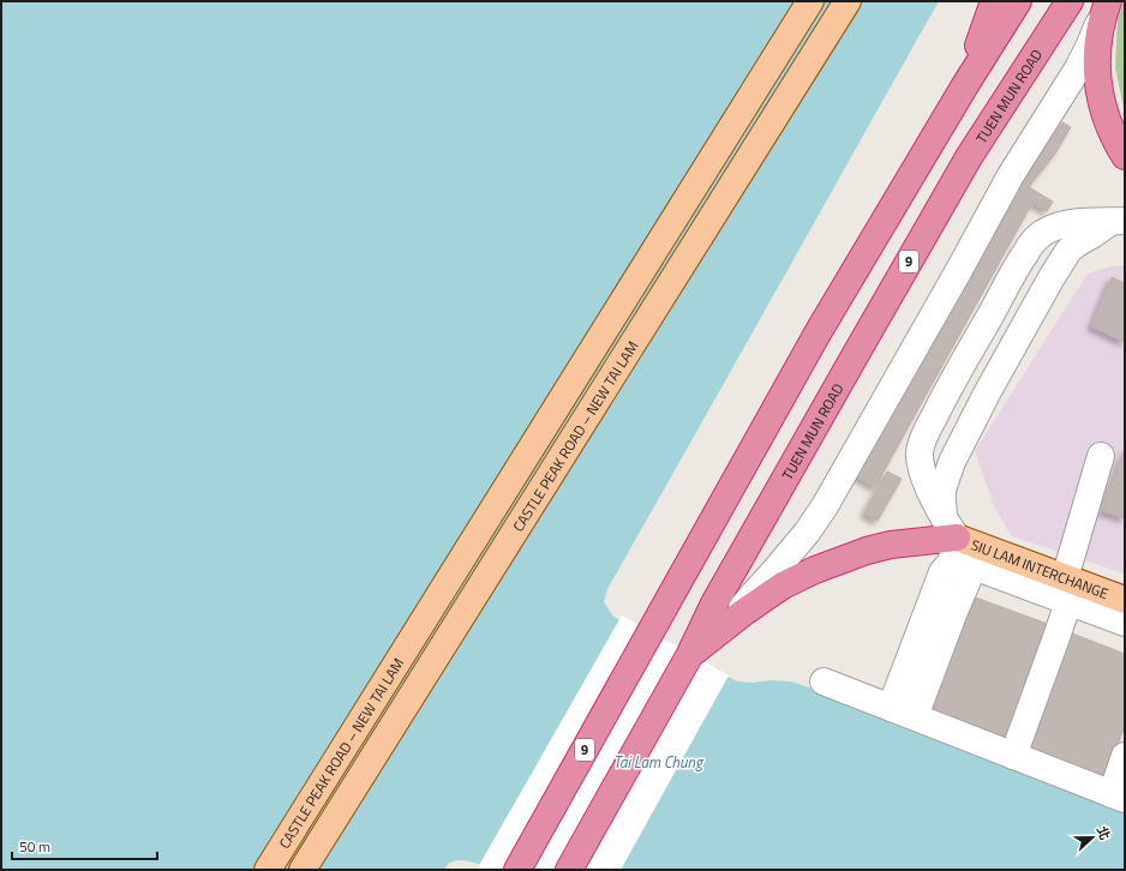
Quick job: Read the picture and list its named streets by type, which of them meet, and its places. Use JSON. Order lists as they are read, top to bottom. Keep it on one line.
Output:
{"streets":{"highway":["TUEN MUN ROAD","9"],"main road":["CASTLE PEAK ROAD – NEW TAI LAM","SIU LAM INTERCHANGE"]},"water":["Tai Lam Chung"],"scale_bar":"50 m","north":"right"}
